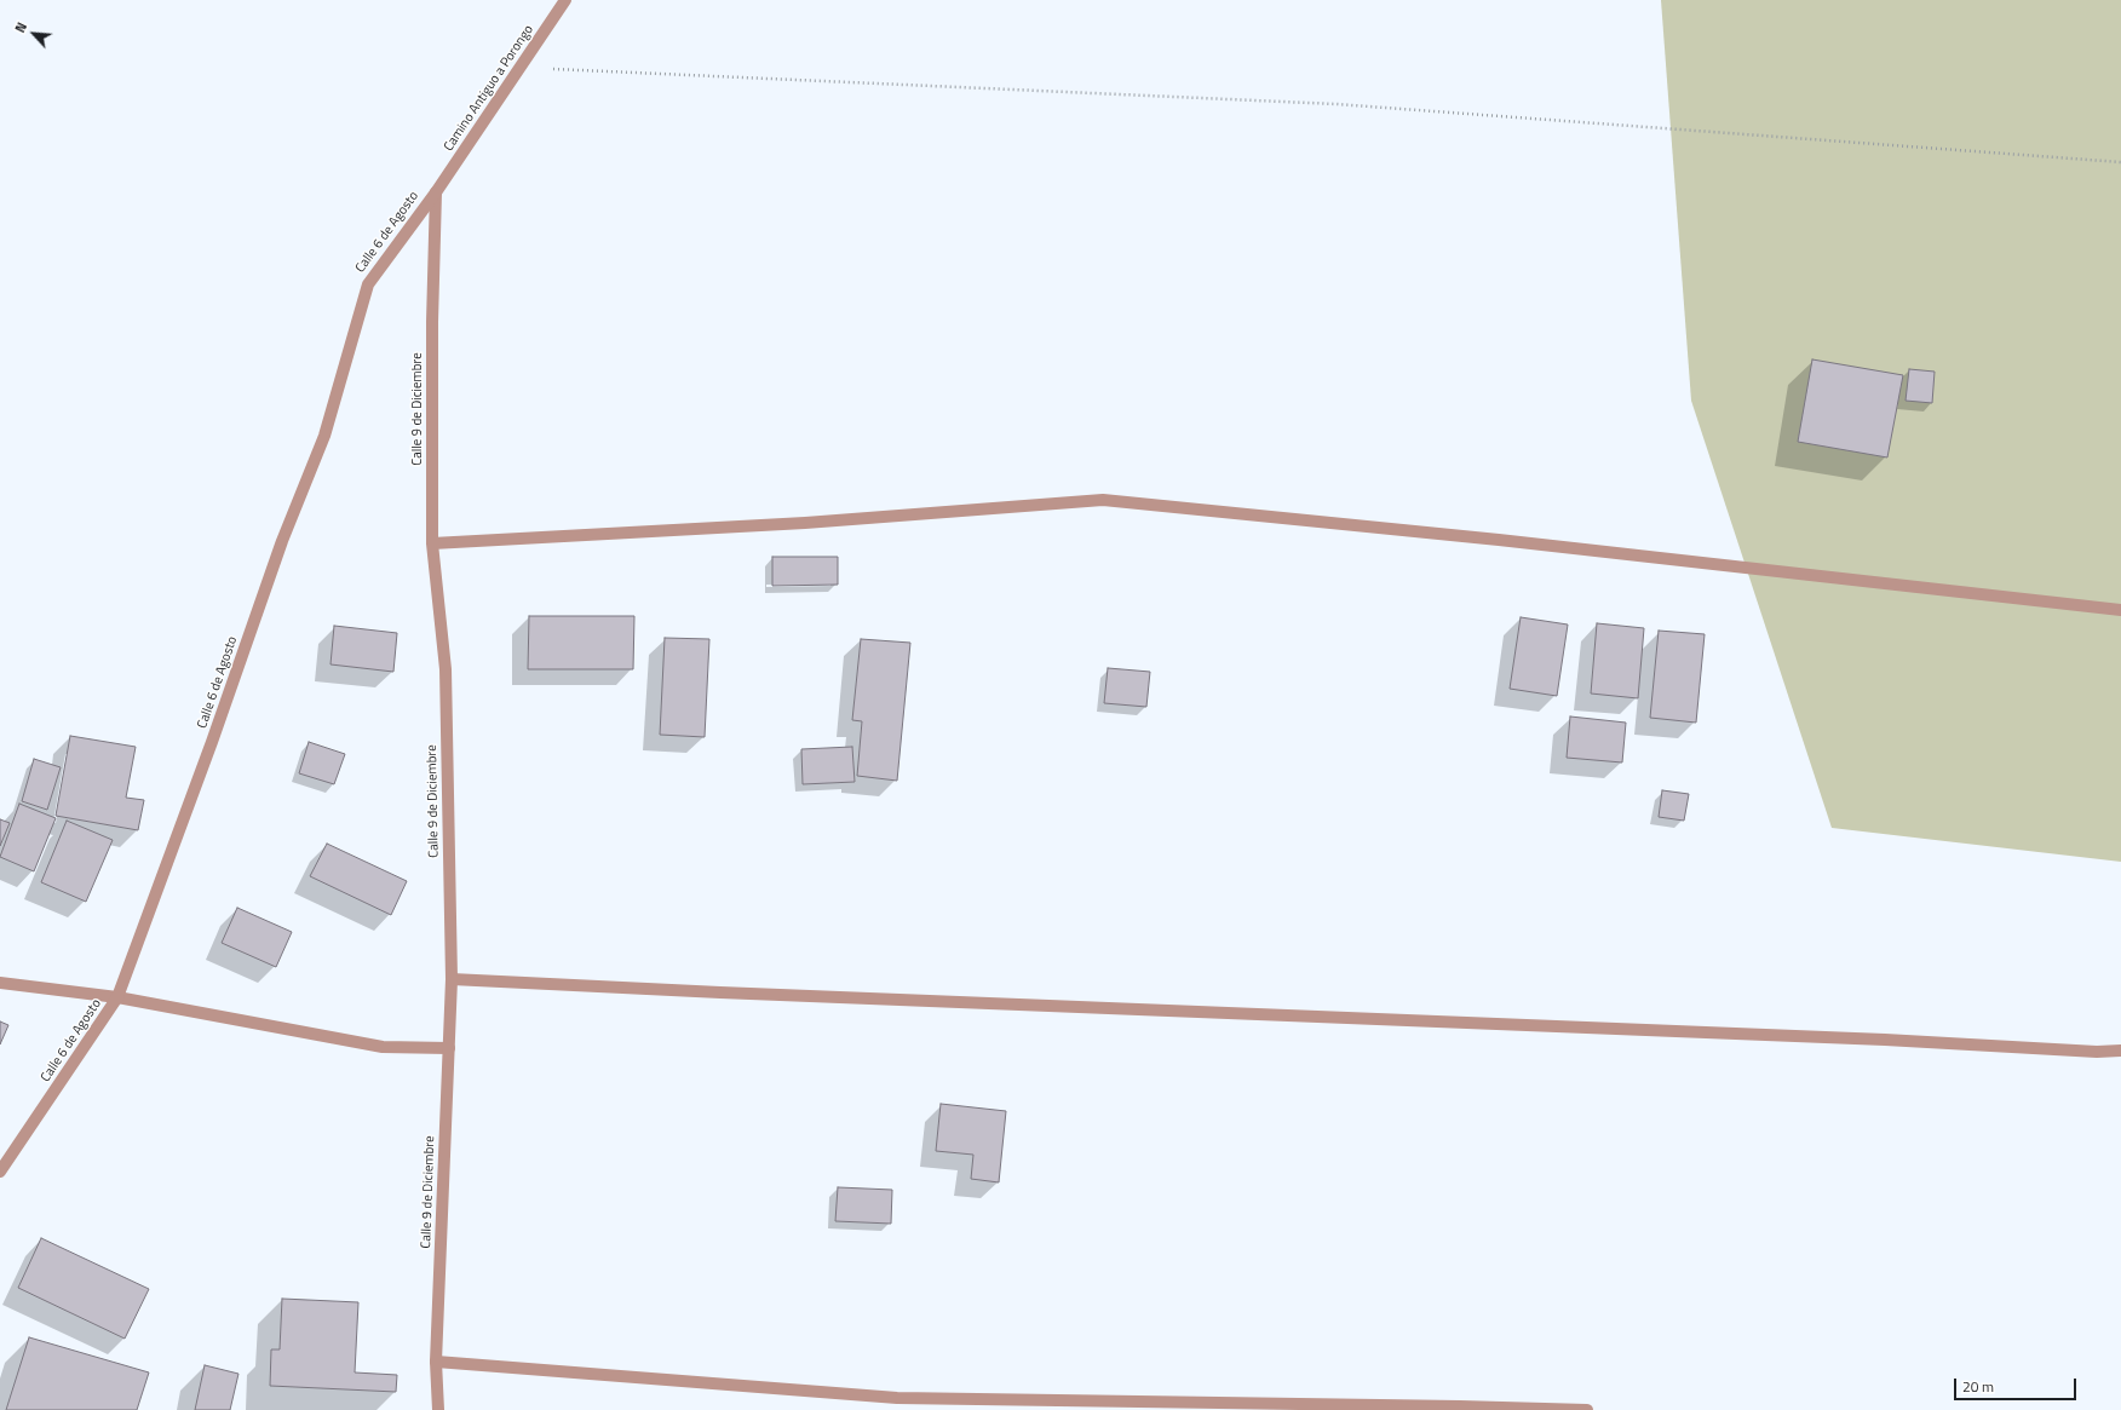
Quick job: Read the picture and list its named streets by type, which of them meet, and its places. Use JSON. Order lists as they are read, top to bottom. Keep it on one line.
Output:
{"streets":{"street":["Camino Antiguo a Porongo","Calle 6 de Agosto","Calle 9 de Diciembre"]},"crossings":[["Camino Antiguo a Porongo","Calle 6 de Agosto"],["Camino Antiguo a Porongo","Calle 9 de Diciembre"],["Calle 6 de Agosto","Calle 9 de Diciembre"]],"scale_bar":"20 m","north":"top left"}
